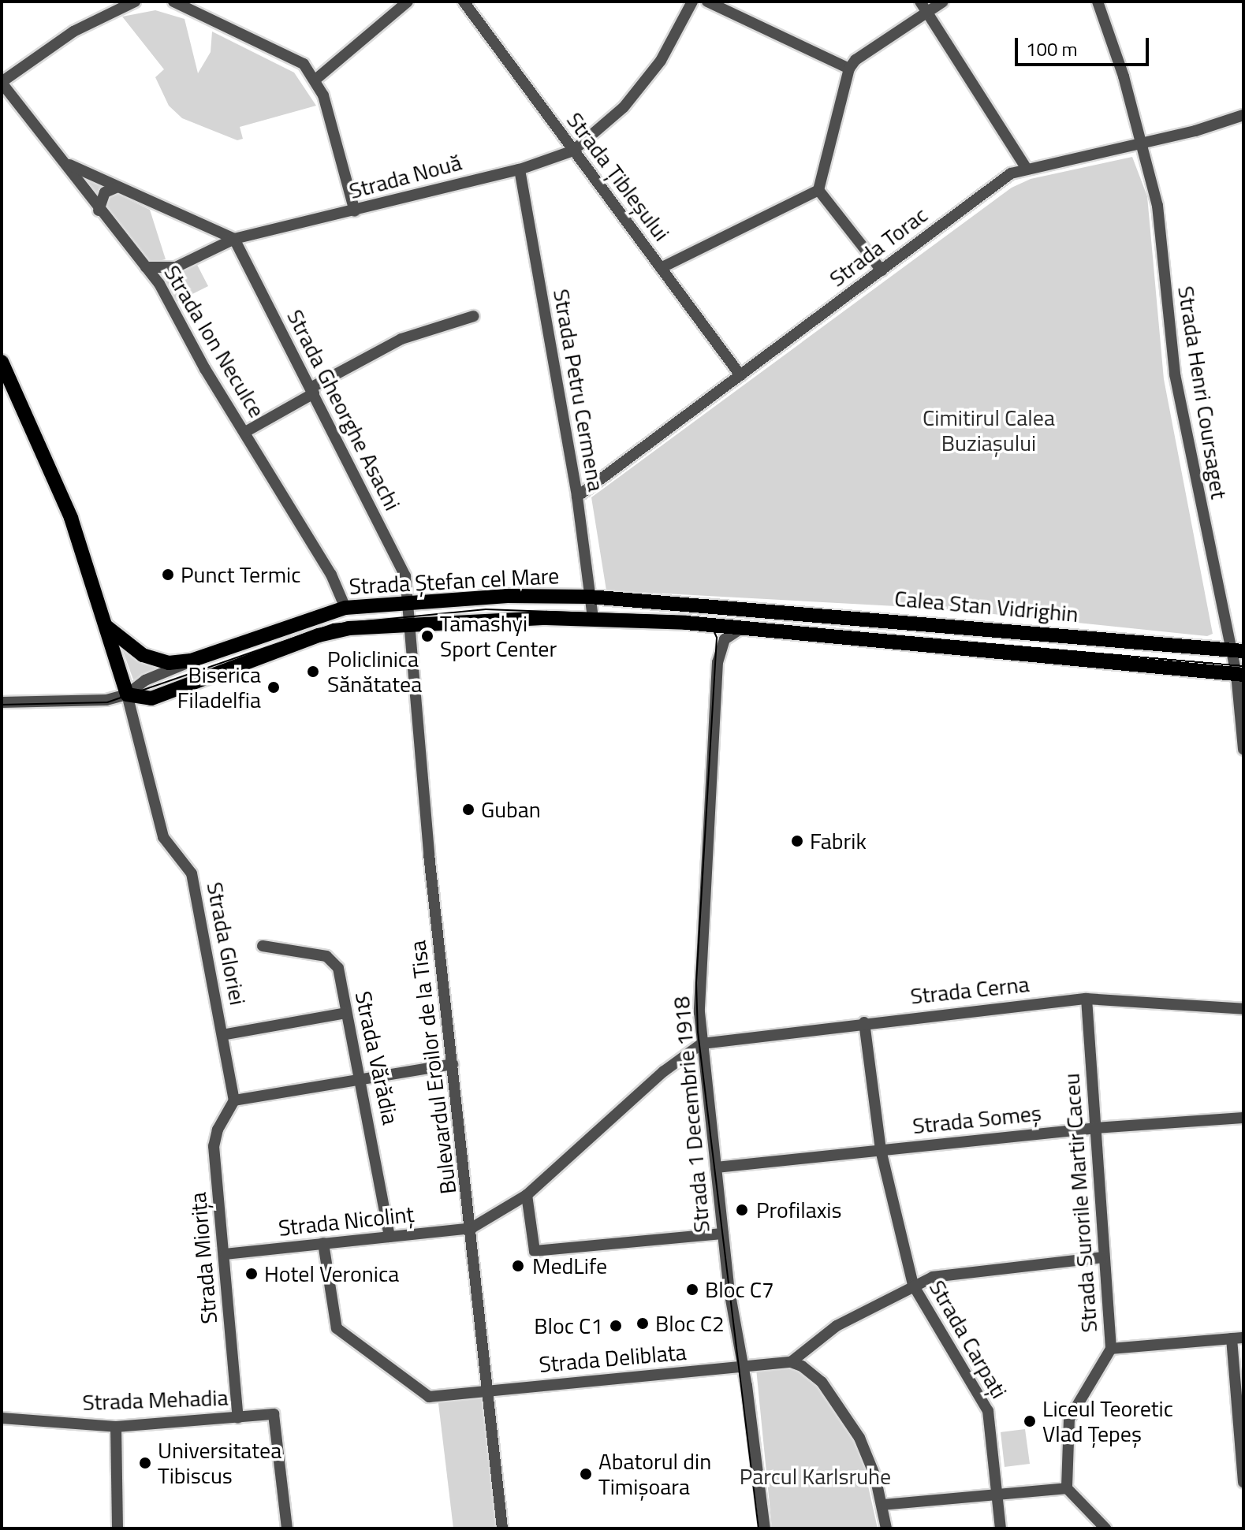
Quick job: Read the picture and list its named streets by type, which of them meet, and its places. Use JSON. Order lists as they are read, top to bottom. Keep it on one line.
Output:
{"streets":{"main road":["Strada Ștefan cel Mare","Calea Stan Vidrighin"],"street":["Strada Nouă","Strada Țibleșului","Strada Torac","Strada Ion Neculce","Strada Petru Cermena","Strada Henri Coursaget","Strada Gheorghe Asachi","Strada Gloriei","Strada Cerna","Strada Vărădia","Bulevardul Eroilor de la Tisa","Strada 1 Decembrie 1918","Strada Someș","Strada Surorile Martir Caceu","Strada Nicolinț","Strada Miorița","Strada Carpați","Strada Deliblata","Strada Mehadia"]},"crossings":[["Strada Nouă","Strada Țibleșului"],["Strada Nouă","Strada Petru Cermena"],["Strada Nouă","Strada Gheorghe Asachi"],["Strada Țibleșului","Strada Torac"],["Strada Torac","Strada Petru Cermena"],["Strada Torac","Strada Henri Coursaget"],["Strada Ion Neculce","Strada Ștefan cel Mare"],["Strada Petru Cermena","Strada Ștefan cel Mare"],["Strada Henri Coursaget","Calea Stan Vidrighin"],["Strada Gheorghe Asachi","Strada Ștefan cel Mare"],["Strada Gheorghe Asachi","Bulevardul Eroilor de la Tisa"],["Strada Ștefan cel Mare","Calea Stan Vidrighin"],["Strada Ștefan cel Mare","Strada Gloriei"],["Strada Ștefan cel Mare","Bulevardul Eroilor de la Tisa"],["Strada Ștefan cel Mare","Strada 1 Decembrie 1918"],["Calea Stan Vidrighin","Strada 1 Decembrie 1918"],["Strada Gloriei","Strada Miorița"],["Strada Cerna","Strada 1 Decembrie 1918"],["Strada Cerna","Strada Surorile Martir Caceu"],["Strada Cerna","Strada Carpați"],["Strada Vărădia","Strada Nicolinț"],["Bulevardul Eroilor de la Tisa","Strada Nicolinț"],["Bulevardul Eroilor de la Tisa","Strada Deliblata"],["Strada 1 Decembrie 1918","Strada Someș"],["Strada 1 Decembrie 1918","Strada Deliblata"],["Strada Someș","Strada Surorile Martir Caceu"],["Strada Someș","Strada Carpați"],["Strada Nicolinț","Strada Miorița"],["Strada Nicolinț","Strada Deliblata"],["Strada Miorița","Strada Mehadia"]],"parks":["Cimitirul Calea Buziașului","Parcul Karlsruhe"],"places":["Punct Termic","Tamashyi Sport Center","Policlinica Sănătatea","Biserica Filadelfia","Guban","Fabrik","Profilaxis","MedLife","Hotel Veronica","Bloc C7","Bloc C2","Bloc C1","Liceul Teoretic Vlad Țepeș","Universitatea Tibiscus","Abatorul din Timișoara"],"scale_bar":"100 m"}
